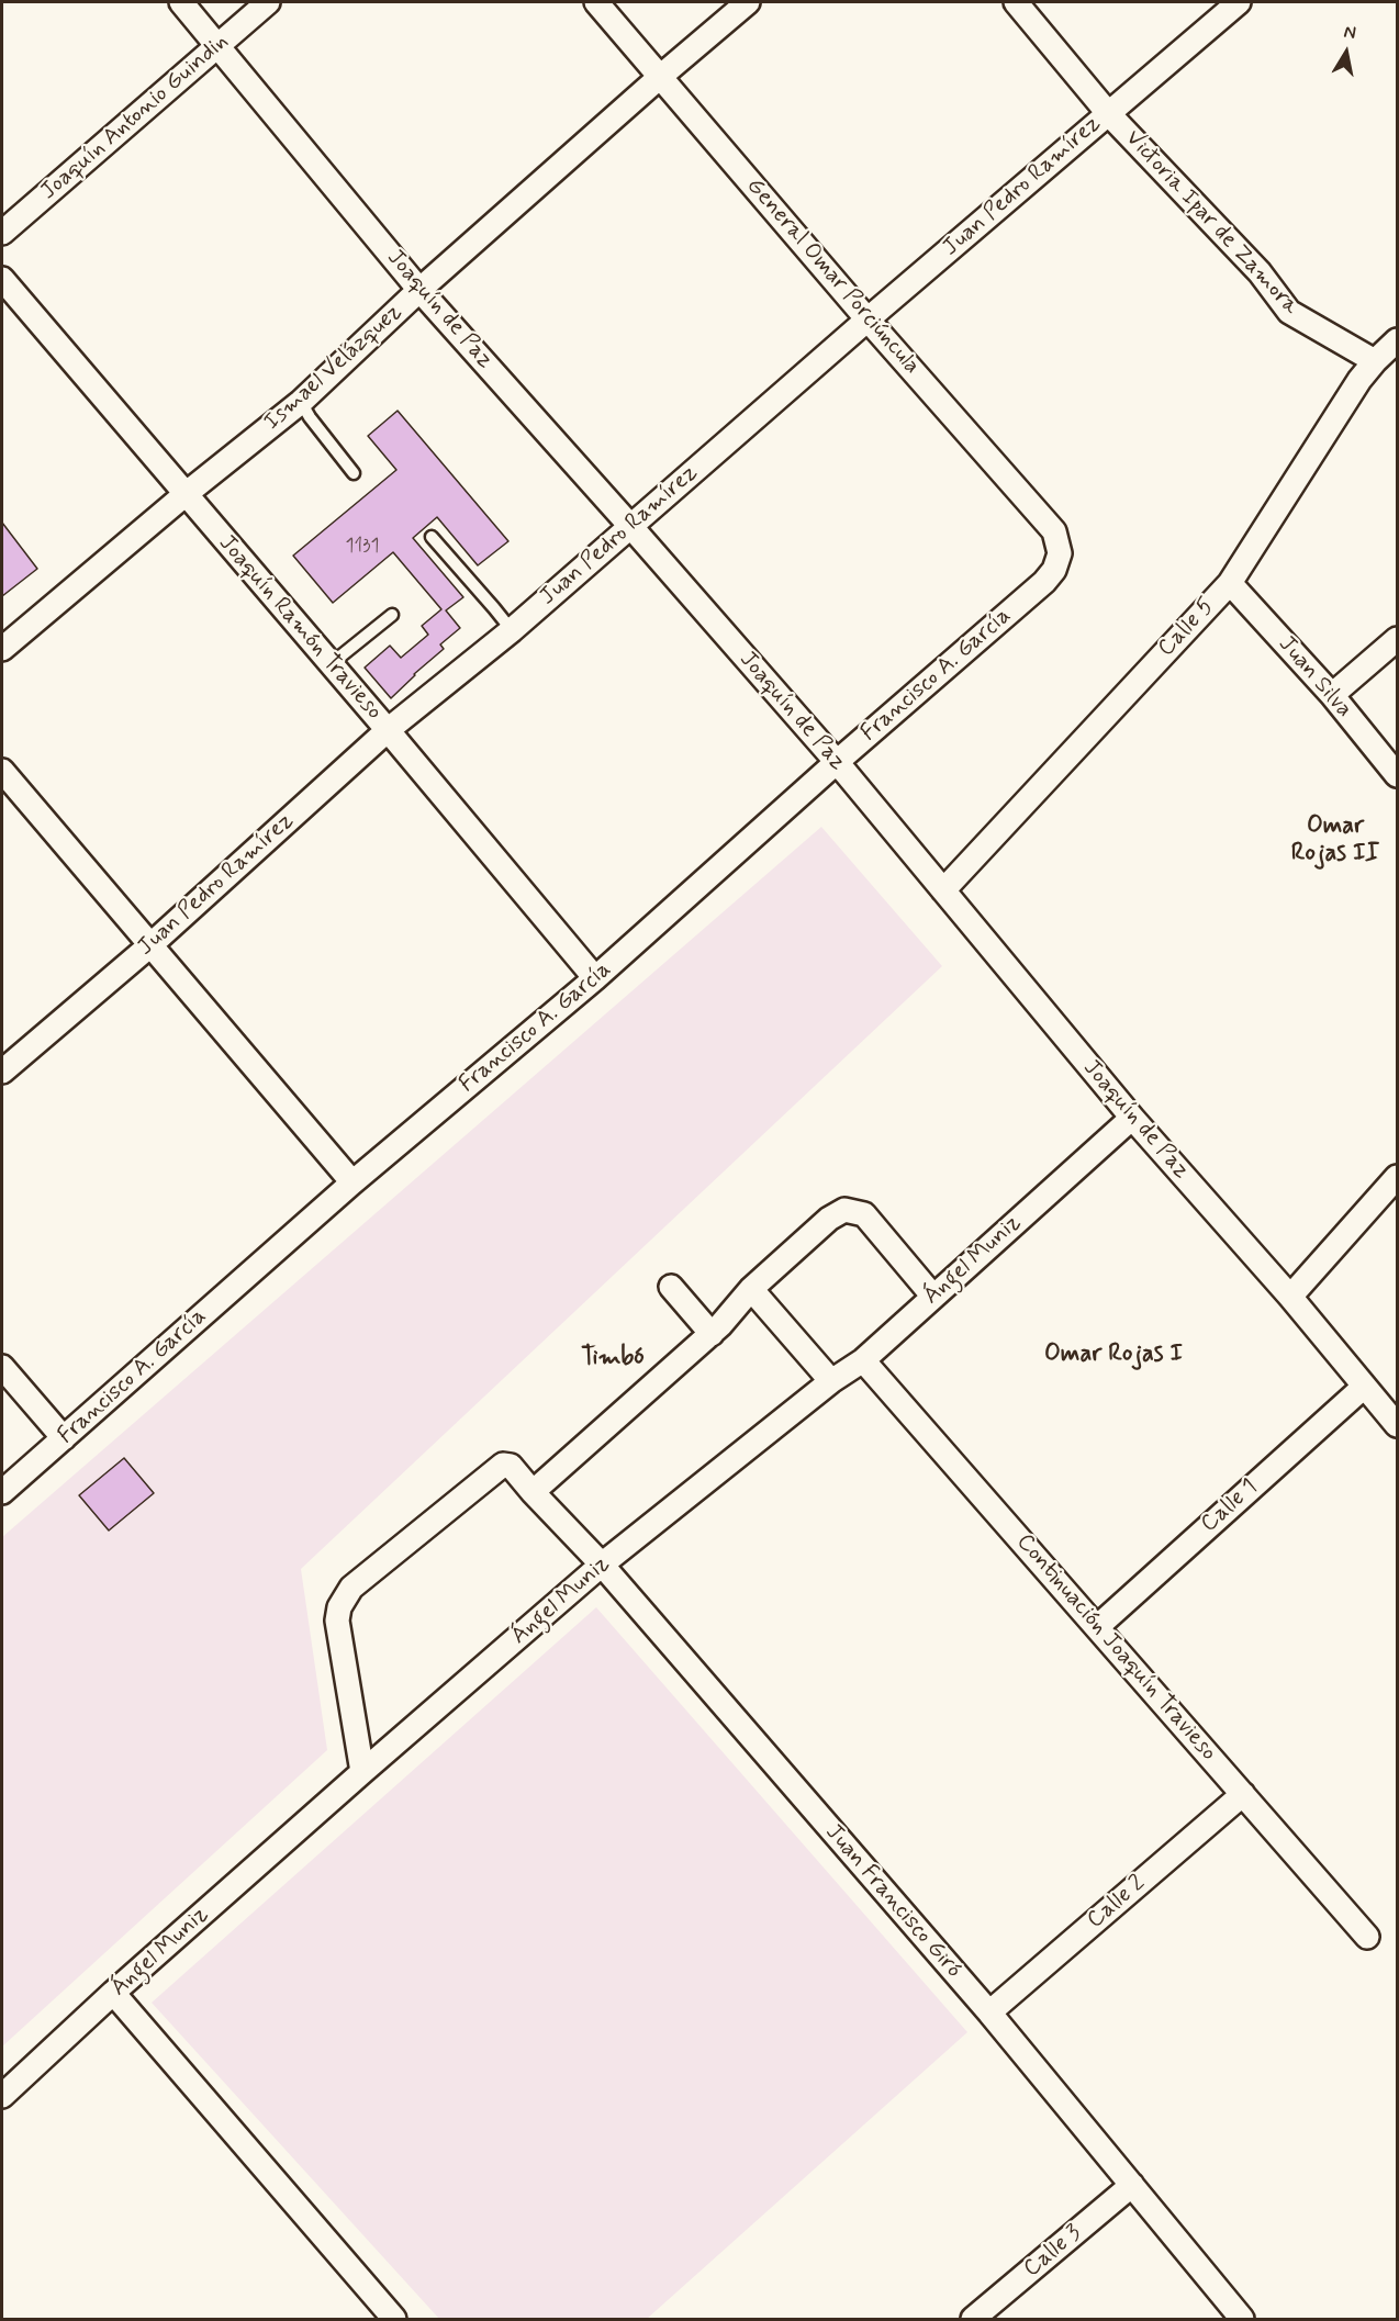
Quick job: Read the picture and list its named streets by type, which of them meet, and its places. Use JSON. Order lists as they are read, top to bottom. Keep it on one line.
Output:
{"streets":{"street":["Joaquín Antonio Guindin","Juan Pedro Ramírez","Victoria Ipar de Zamora","General Omar Porciúncula","Joaquín de Paz","Ismael Velázquez","Joaquín Ramón Travieso","Calle 5","Francisco A. García","Juan Silva","Ángel Muniz","Calle 1","Continuación Joaquín Travieso","Juan Francisco Giró","Calle 2","Calle 3"]},"crossings":[["Joaquín Antonio Guindin","Joaquín de Paz"],["Juan Pedro Ramírez","Victoria Ipar de Zamora"],["Juan Pedro Ramírez","General Omar Porciúncula"],["Juan Pedro Ramírez","Joaquín de Paz"],["Juan Pedro Ramírez","Joaquín Ramón Travieso"],["Victoria Ipar de Zamora","Calle 5"],["General Omar Porciúncula","Ismael Velázquez"],["General Omar Porciúncula","Francisco A. García"],["Joaquín de Paz","Ismael Velázquez"],["Joaquín de Paz","Calle 5"],["Joaquín de Paz","Francisco A. García"],["Joaquín de Paz","Ángel Muniz"],["Joaquín de Paz","Calle 1"],["Ismael Velázquez","Joaquín Ramón Travieso"],["Joaquín Ramón Travieso","Francisco A. García"],["Calle 5","Juan Silva"],["Ángel Muniz","Continuación Joaquín Travieso"],["Ángel Muniz","Juan Francisco Giró"],["Calle 1","Continuación Joaquín Travieso"],["Continuación Joaquín Travieso","Calle 2"],["Juan Francisco Giró","Calle 2"],["Juan Francisco Giró","Calle 3"]],"districts":["Omar Rojas II","Omar Rojas I","Timbó"],"house_numbers":["1131"],"north":"top"}
